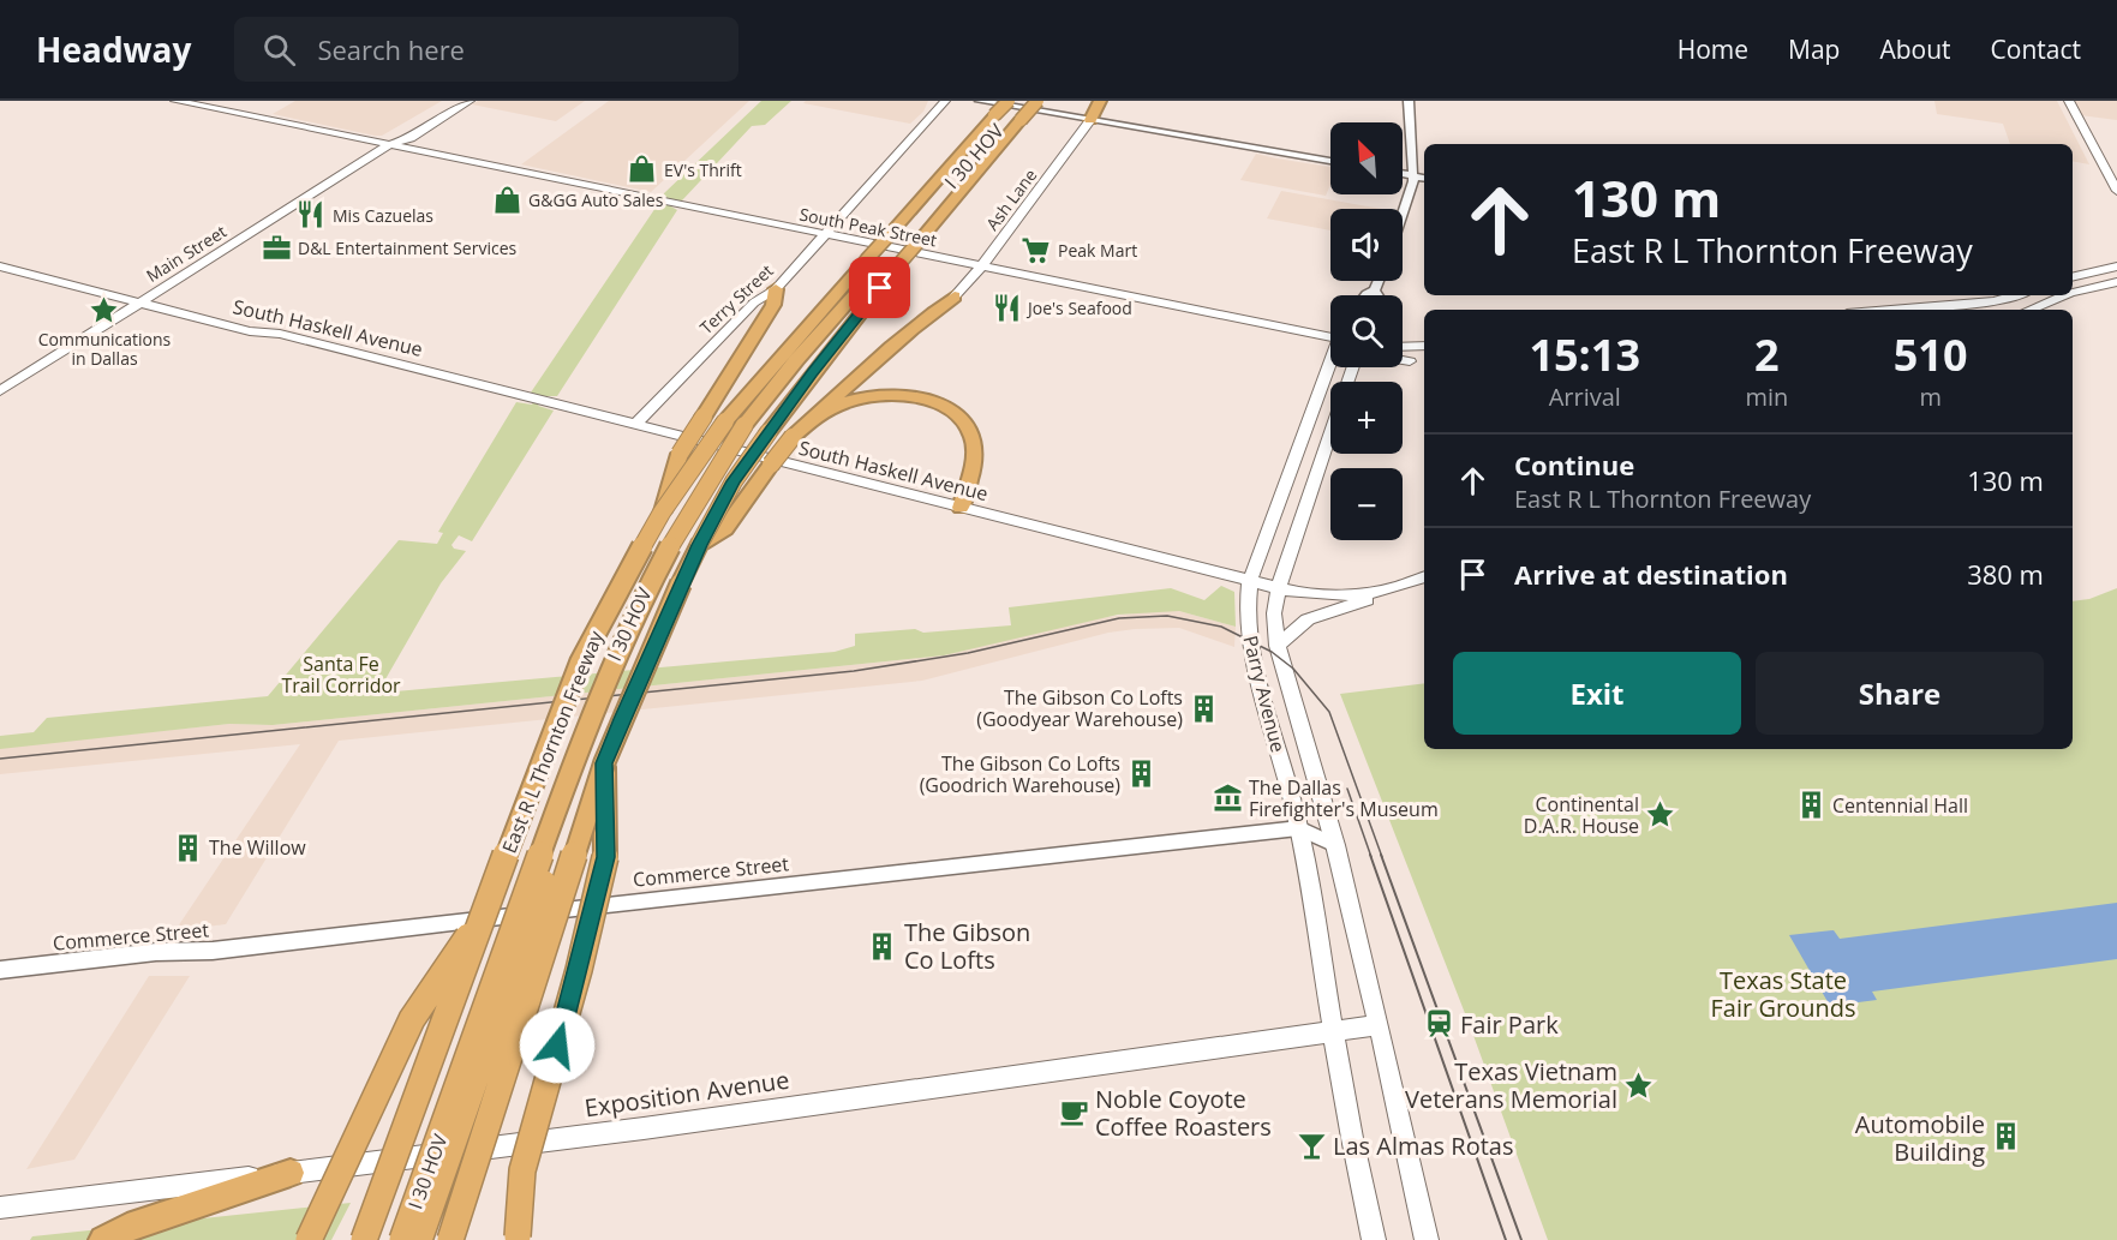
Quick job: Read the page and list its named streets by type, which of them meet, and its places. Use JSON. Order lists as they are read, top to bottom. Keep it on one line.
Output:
{"streets":{"highway":["I 30 HOV","East R L Thornton Freeway"],"main road":["Ash Lane","South Peak Street","Main Street","Terry Street","South Haskell Avenue","Parry Avenue","Exposition Avenue"],"street":["Commerce Street"]},"crossings":[["I 30 HOV","East R L Thornton Freeway"],["Ash Lane","South Peak Street"],["South Peak Street","Main Street"],["South Peak Street","Terry Street"],["Main Street","South Haskell Avenue"],["Terry Street","South Haskell Avenue"],["South Haskell Avenue","Parry Avenue"],["Parry Avenue","Commerce Street"],["Parry Avenue","Exposition Avenue"]],"parks":["Santa Fe Trail Corridor","Texas State Fair Grounds"],"places":{"shop":["EV's Thrift","G&GG Auto Sales"],"restaurant":["Mis Cazuelas","Joe's Seafood"],"office":["D&L Entertainment Services"],"supermarket":["Peak Mart"],"place":["Communications in Dallas","Continental D.A.R. House","Texas Vietnam Veterans Memorial"],"building":["The Gibson Co Lofts (Goodyear Warehouse)","The Gibson Co Lofts (Goodrich Warehouse)","Centennial Hall","The Willow","The Gibson Co Lofts","Automobile Building"],"museum":["The Dallas Firefighter's Museum"],"station":["Fair Park"],"cafe":["Noble Coyote Coffee Roasters"],"bar":["Las Almas Rotas"]},"north":"top left","page":{"header":"Headway","search":"Search here","nav":["Home","Map","About","Contact"],"map_buttons":["+","−"],"turn":["130 m","East R L Thornton Freeway"],"eta":["15:13","Arrival","2","min","510","m"],"list":[{"name":"Continue","note":"East R L Thornton Freeway","value":"130 m"},{"name":"Arrive at destination","value":"380 m"}],"buttons":["Exit","Share"]}}
